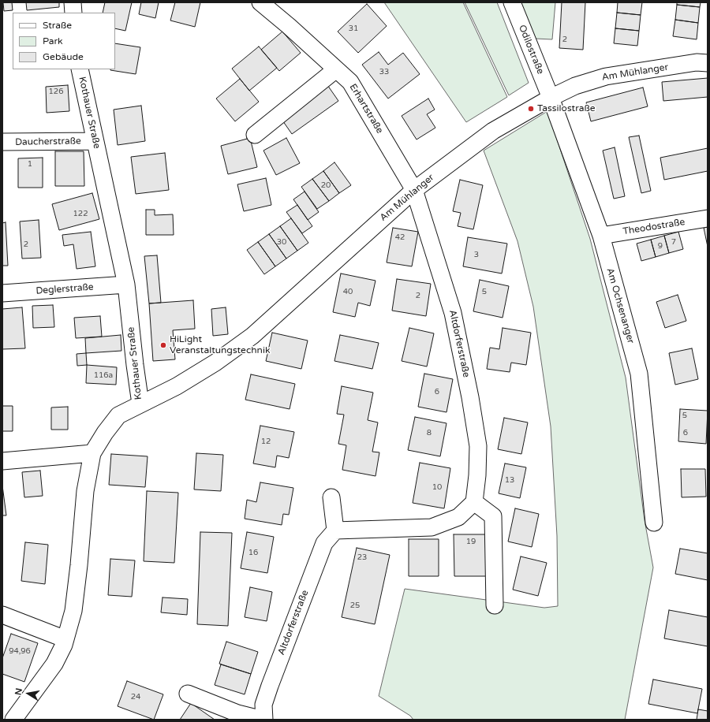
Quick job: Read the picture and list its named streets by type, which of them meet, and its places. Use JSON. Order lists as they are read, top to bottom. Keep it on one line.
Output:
{"streets":{"street":["Odilostraße","Am Mühlanger","Erhartstraße","Kothauer Straße","Daucherstraße","Theodostraße","Deglerstraße","Am Ochsenanger","Altdorferstraße"]},"crossings":[["Odilostraße","Am Mühlanger"],["Odilostraße","Am Ochsenanger"],["Am Mühlanger","Erhartstraße"],["Am Mühlanger","Kothauer Straße"],["Am Mühlanger","Am Ochsenanger"],["Am Mühlanger","Altdorferstraße"],["Erhartstraße","Altdorferstraße"],["Kothauer Straße","Daucherstraße"],["Kothauer Straße","Deglerstraße"],["Theodostraße","Am Ochsenanger"]],"places":["Tassilostraße","HiLight Veranstaltungstechnik"],"house_numbers":["31","2","33","126","1","20","122","42","30","7","2","9","3","40","5","2","116a","6","5","8","6","12","13","10","19","16","23","25","94,96","24"],"legend":["Straße","Park","Gebäude"],"north":"left"}
